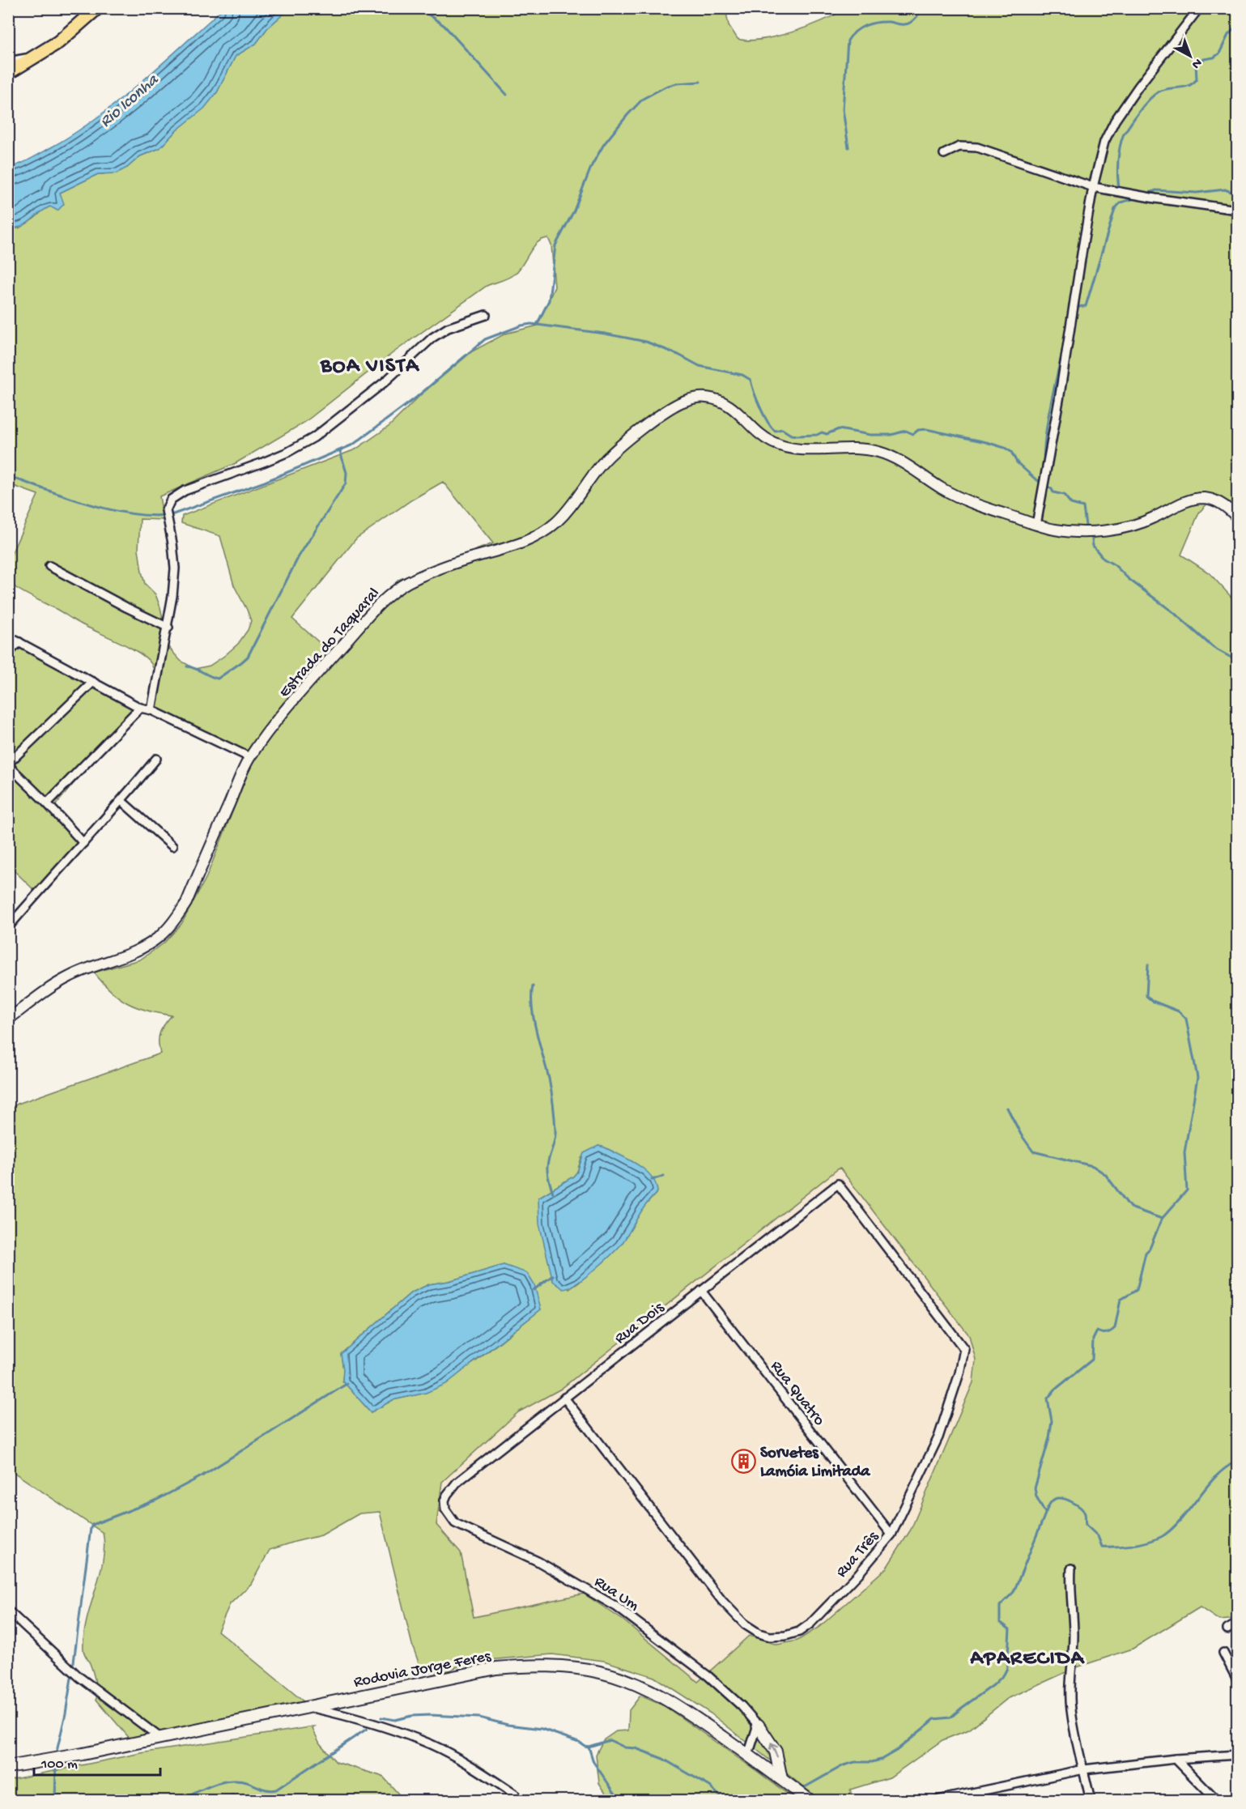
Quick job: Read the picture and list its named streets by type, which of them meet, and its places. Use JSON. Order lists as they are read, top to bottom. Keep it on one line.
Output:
{"streets":{"main road":["Rodovia Jorge Feres"],"street":["Estrada do Taquaral","Rua Dois","Rua Quatro","Rua Três","Rua Um"]},"crossings":[["Rua Dois","Rua Quatro"],["Rua Dois","Rua Três"],["Rua Dois","Rua Um"],["Rua Quatro","Rua Três"]],"districts":["BOA VISTA","APARECIDA"],"water":["Rio Iconha"],"places":{"building":["Sorvetes Lamóia Limitada"]},"scale_bar":"100 m","north":"bottom right"}
